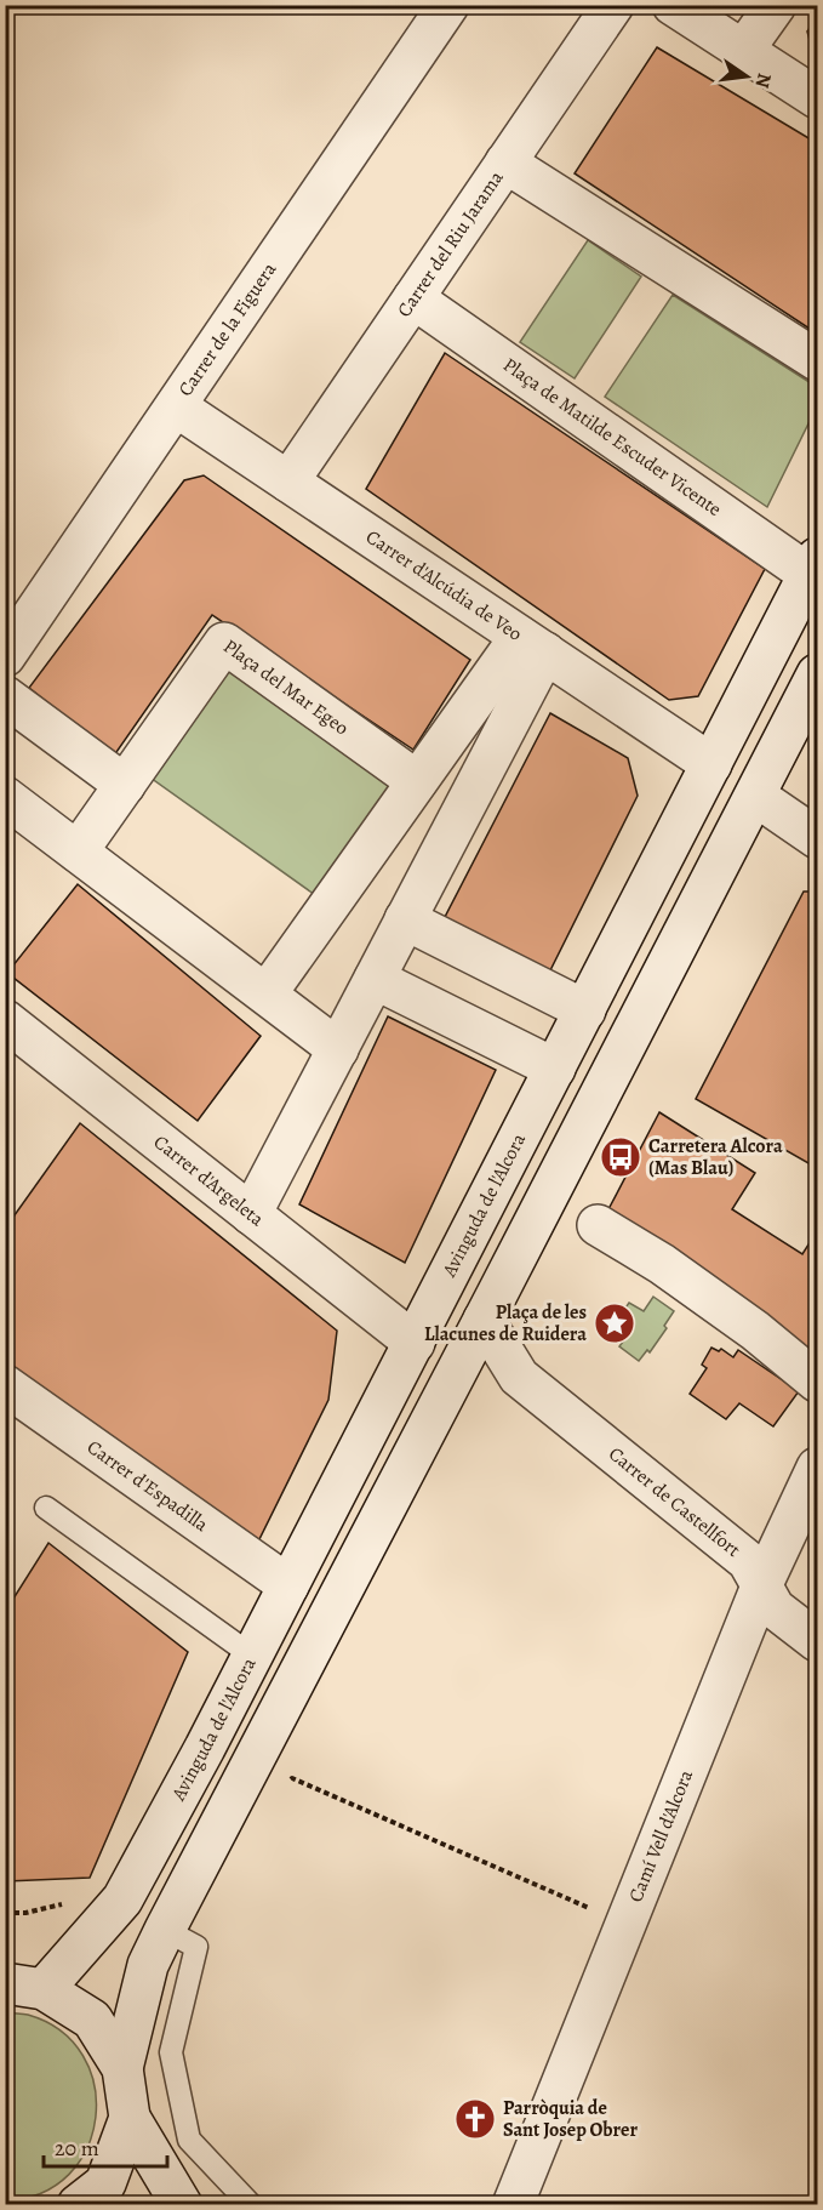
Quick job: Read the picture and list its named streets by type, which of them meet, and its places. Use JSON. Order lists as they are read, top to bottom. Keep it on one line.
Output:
{"streets":{"street":["Carrer del Riu Jarama","Carrer de la Figuera","Plaça de Matilde Escuder Vicente","Carrer d'Alcúdia de Veo","Plaça del Mar Egeo","Carrer d'Argeleta","Avinguda de l'Alcora","Carrer d'Espadilla","Carrer de Castellfort","Camí Vell d'Alcora"]},"crossings":[["Carrer del Riu Jarama","Plaça de Matilde Escuder Vicente"],["Carrer del Riu Jarama","Carrer d'Alcúdia de Veo"],["Carrer de la Figuera","Carrer d'Alcúdia de Veo"],["Plaça de Matilde Escuder Vicente","Avinguda de l'Alcora"],["Carrer d'Alcúdia de Veo","Avinguda de l'Alcora"],["Carrer d'Argeleta","Avinguda de l'Alcora"],["Avinguda de l'Alcora","Carrer d'Espadilla"],["Carrer de Castellfort","Camí Vell d'Alcora"]],"places":{"bus stop":["Carretera Alcora (Mas Blau)"],"place":["Plaça de les Llacunes de Ruidera"],"church":["Parròquia de Sant Josep Obrer"]},"scale_bar":"20 m","north":"right"}
